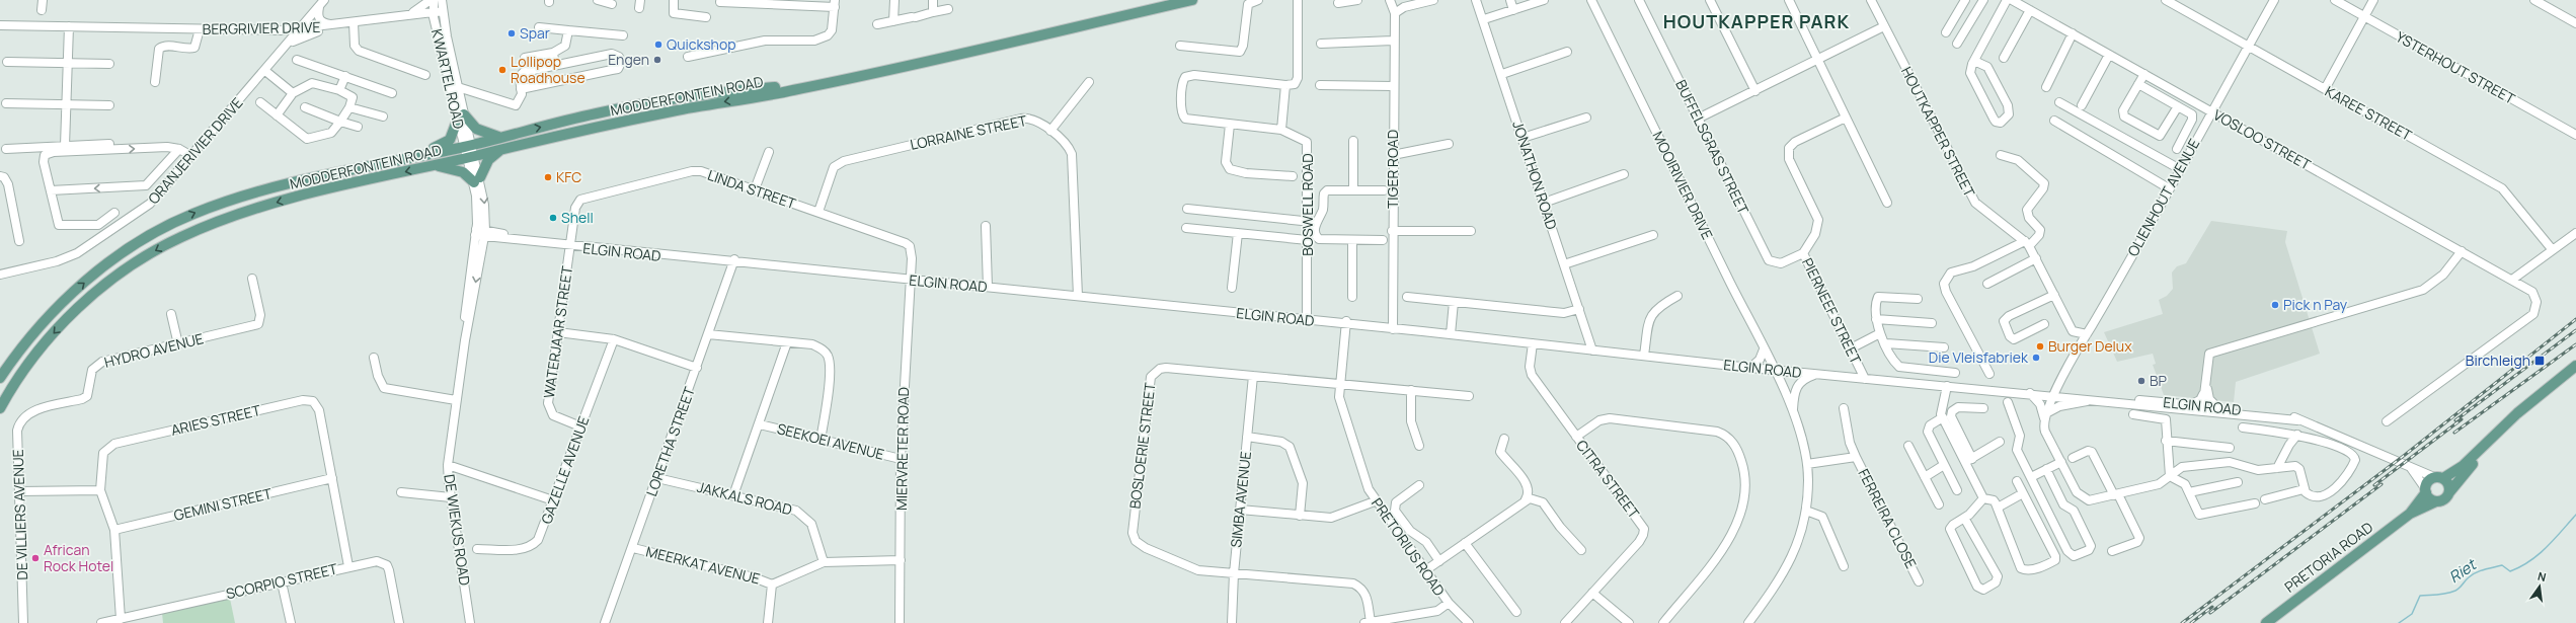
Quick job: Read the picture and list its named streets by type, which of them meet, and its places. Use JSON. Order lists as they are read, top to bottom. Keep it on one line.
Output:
{"streets":{"main road":["MODDERFONTEIN ROAD","PRETORIA ROAD"],"street":["BERGRIVIER DRIVE","YSTERHOUT STREET","KWARTEL ROAD","KAREE STREET","HOUTKAPPER STREET","LORRAINE STREET","VOSLOO STREET","BUFFELSGRAS STREET","ORANJERIVIER DRIVE","TIGER ROAD","JONATHON ROAD","MOOIRIVIER DRIVE","LINDA STREET","OLIENHOUT AVENUE","BOSWELL ROAD","ELGIN ROAD","PIERNEEF STREET","WATERJAAR STREET","HYDRO AVENUE","ARIES STREET","LORETHA STREET","SEEKOEI AVENUE","BOSLOERIE STREET","MIERVRETER ROAD","GAZELLE AVENUE","CITRA STREET","JAKKALS ROAD","SIMBA AVENUE","GEMINI STREET","DE VILLIERS AVENUE","FERREIRA CLOSE","DE WIEKUS ROAD","PRETORIUS ROAD","MEERKAT AVENUE","SCORPIO STREET"]},"crossings":[["BERGRIVIER DRIVE","KWARTEL ROAD"],["BERGRIVIER DRIVE","ORANJERIVIER DRIVE"],["KWARTEL ROAD","MODDERFONTEIN ROAD"],["KWARTEL ROAD","DE WIEKUS ROAD"],["MODDERFONTEIN ROAD","DE WIEKUS ROAD"],["KAREE STREET","OLIENHOUT AVENUE"],["HOUTKAPPER STREET","OLIENHOUT AVENUE"],["LORRAINE STREET","LINDA STREET"],["LORRAINE STREET","ELGIN ROAD"],["VOSLOO STREET","OLIENHOUT AVENUE"],["BUFFELSGRAS STREET","PIERNEEF STREET"],["TIGER ROAD","ELGIN ROAD"],["JONATHON ROAD","ELGIN ROAD"],["MOOIRIVIER DRIVE","ELGIN ROAD"],["MOOIRIVIER DRIVE","FERREIRA CLOSE"],["LINDA STREET","ELGIN ROAD"],["LINDA STREET","WATERJAAR STREET"],["LINDA STREET","MIERVRETER ROAD"],["OLIENHOUT AVENUE","ELGIN ROAD"],["BOSWELL ROAD","ELGIN ROAD"],["ELGIN ROAD","PIERNEEF STREET"],["ELGIN ROAD","WATERJAAR STREET"],["ELGIN ROAD","LORETHA STREET"],["ELGIN ROAD","MIERVRETER ROAD"],["ELGIN ROAD","CITRA STREET"],["ELGIN ROAD","DE WIEKUS ROAD"],["ELGIN ROAD","PRETORIUS ROAD"],["ELGIN ROAD","PRETORIA ROAD"],["WATERJAAR STREET","GAZELLE AVENUE"],["HYDRO AVENUE","DE VILLIERS AVENUE"],["ARIES STREET","SCORPIO STREET"],["LORETHA STREET","JAKKALS ROAD"],["LORETHA STREET","MEERKAT AVENUE"],["SEEKOEI AVENUE","MIERVRETER ROAD"],["BOSLOERIE STREET","SIMBA AVENUE"],["BOSLOERIE STREET","PRETORIUS ROAD"],["GEMINI STREET","SCORPIO STREET"]],"districts":["HOUTKAPPER PARK"],"water":["Riet"],"places":{"other":["Spar","Quickshop","Engen","Lollipop Roadhouse","KFC","Shell","Pick n Pay","Burger Delux","Die Vleisfabriek","BP","African Rock Hotel"],"transit":["Birchleigh"]},"north":"top"}
